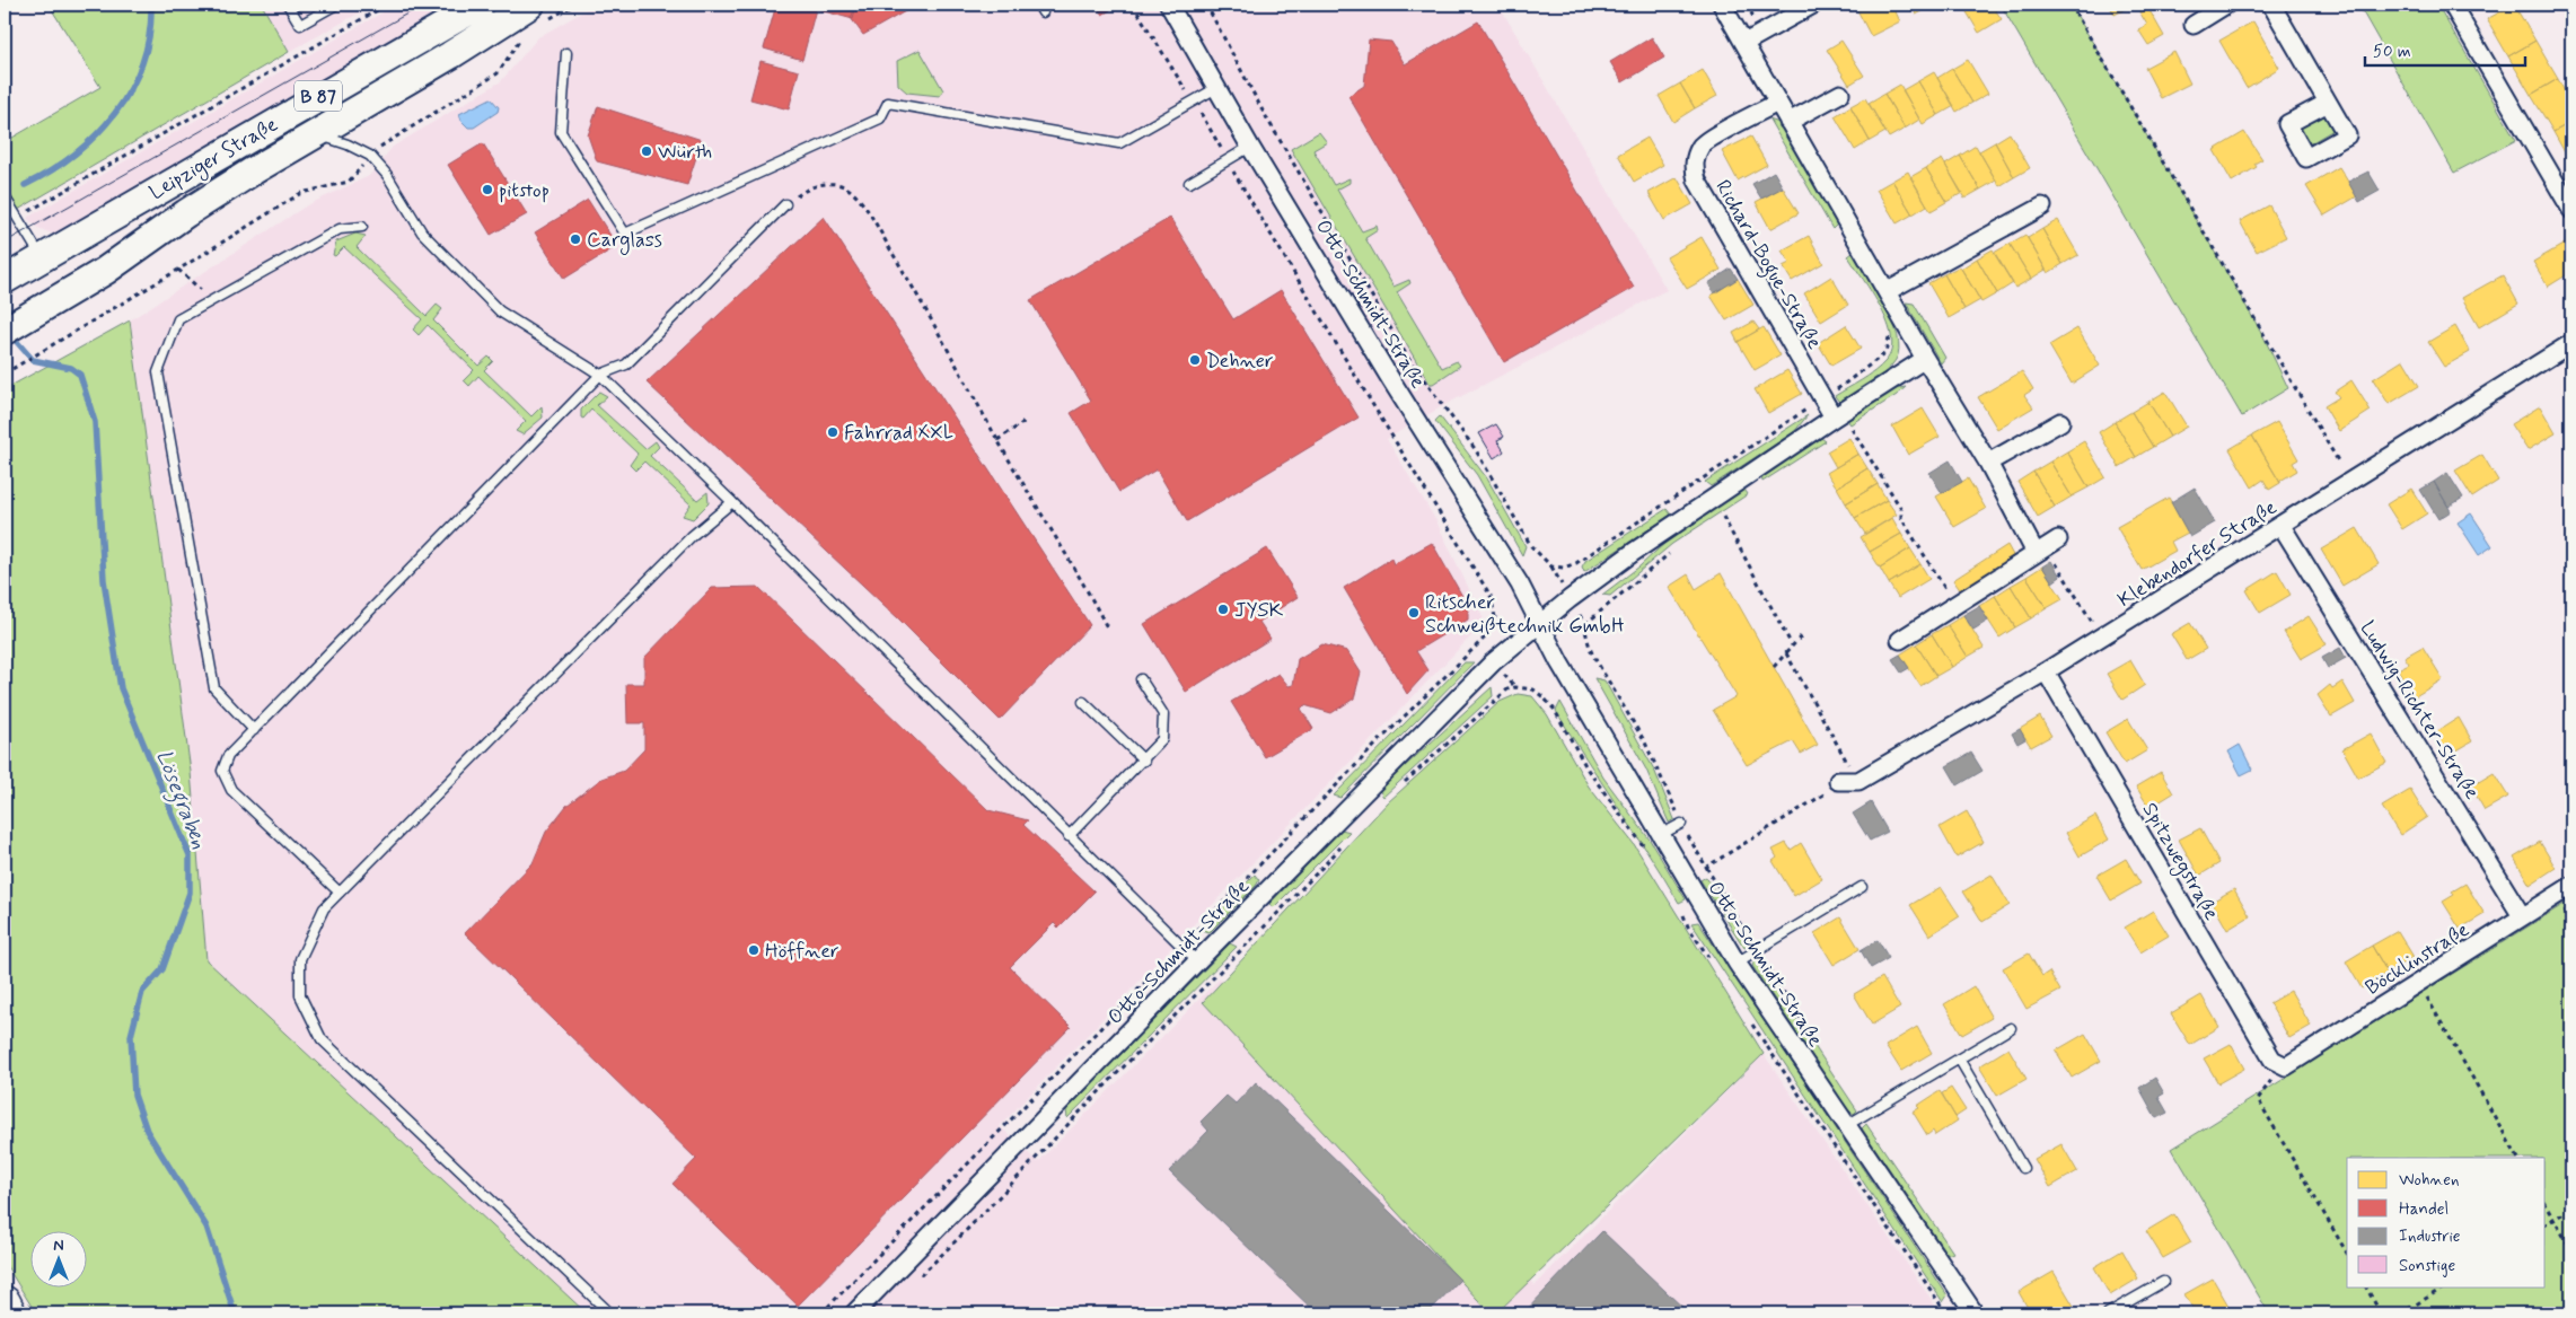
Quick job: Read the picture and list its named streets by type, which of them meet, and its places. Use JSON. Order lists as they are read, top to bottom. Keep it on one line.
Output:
{"streets":{"main road":["B 87","Leipziger Straße"],"street":["Richard-Bogue-Straße","Otto-Schmidt-Straße","Klebendorfer Straße","Ludwig-Richter-Straße","Spitzwegstraße","Böcklinstraße"]},"crossings":[["Klebendorfer Straße","Ludwig-Richter-Straße"],["Klebendorfer Straße","Spitzwegstraße"],["Ludwig-Richter-Straße","Böcklinstraße"],["Spitzwegstraße","Böcklinstraße"]],"water":["Lösegraben"],"places":["Würth","pitstop","Carglass","Dehner","Fahrrad XXL","JYSK","Ritscher Schweißtechnik GmbH","Höffner"],"legend":["Wohnen","Handel","Industrie","Sonstige"],"scale_bar":"50 m","north":"top"}
